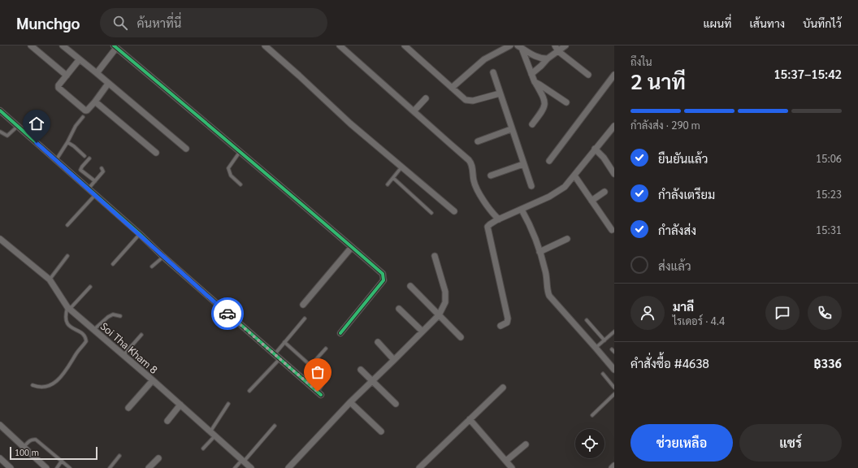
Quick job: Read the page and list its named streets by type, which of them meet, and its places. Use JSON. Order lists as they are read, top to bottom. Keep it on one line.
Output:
{"streets":{"street":["Soi Tha Kham 8"]},"scale_bar":"100 m","page":{"header":"Munchgo","search":"ค้นหาที่นี่","nav":["แผนที่","เส้นทาง","บันทึกไว้"],"heading":["2 นาที","ถึงใน","15:37–15:42"],"panel":["มาลี","ไรเดอร์ · 4.4","คำสั่งซื้อ #4638","฿336"],"bar":"กำลังส่ง · 290 m","list":[["ยืนยันแล้ว","15:06"],["กำลังเตรียม","15:23"],["กำลังส่ง","15:31"],"ส่งแล้ว"],"buttons":["ช่วยเหลือ","แชร์"],"scale":"100 m"}}
